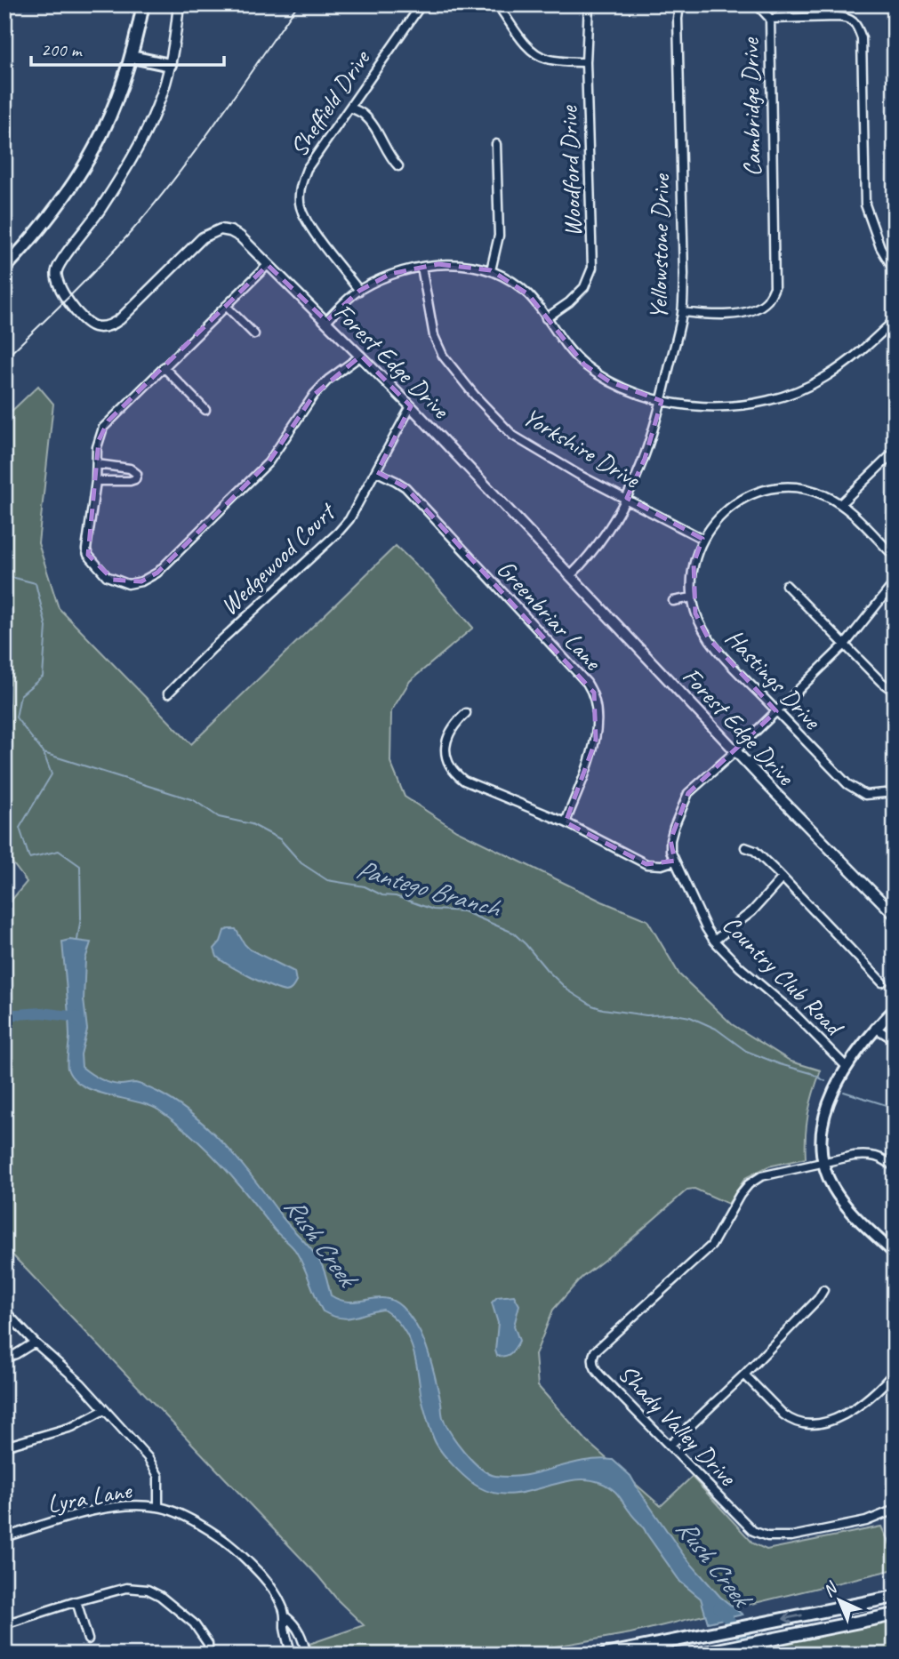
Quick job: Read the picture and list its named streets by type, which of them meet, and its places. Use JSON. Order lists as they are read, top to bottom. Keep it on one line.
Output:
{"streets":{"street":["Sheffield Drive","Cambridge Drive","Woodford Drive","Yellowstone Drive","Forest Edge Drive","Yorkshire Drive","Wedgewood Court","Greenbriar Lane","Hastings Drive","Country Club Road","Shady Valley Drive","Lyra Lane"]},"crossings":[["Cambridge Drive","Yellowstone Drive"],["Yellowstone Drive","Forest Edge Drive"],["Yellowstone Drive","Yorkshire Drive"],["Forest Edge Drive","Wedgewood Court"],["Forest Edge Drive","Country Club Road"],["Yorkshire Drive","Hastings Drive"],["Wedgewood Court","Greenbriar Lane"],["Hastings Drive","Country Club Road"]],"water":["Pantego Branch","Rush Creek"],"scale_bar":"200 m","north":"top left"}
